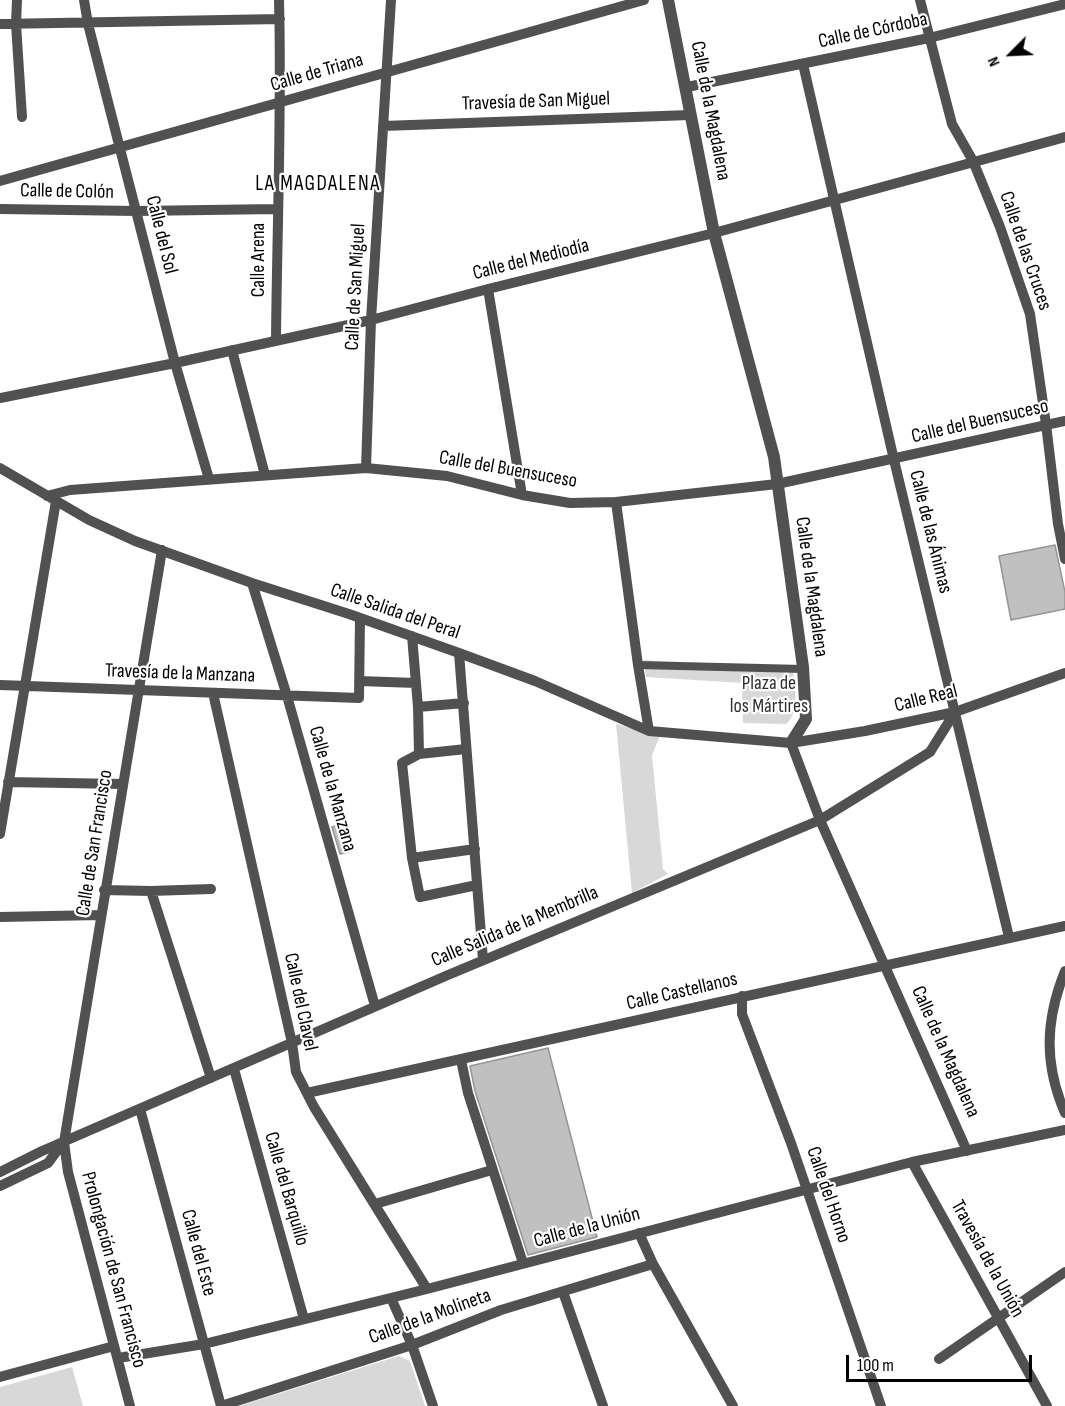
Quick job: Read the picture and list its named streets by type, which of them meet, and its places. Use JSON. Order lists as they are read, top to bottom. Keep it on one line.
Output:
{"streets":{"street":["Calle de Córdoba","Calle de Triana","Travesía de San Miguel","Calle de la Magdalena","Calle de Colón","Calle del Sol","Calle de las Cruces","Calle Arena","Calle del Mediodía","Calle de San Miguel","Calle del Buensuceso","Calle de las Ánimas","Calle Salida del Peral","Travesía de la Manzana","Calle Real","Calle de la Manzana","Calle de San Francisco","Calle Salida de la Membrilla","Calle Castellanos","Calle del Clavel","Calle del Barquillo","Calle del Horno","Calle de la Unión","Calle del Este","Travesía de la Unión","Prolongación de San Francisco","Calle de la Molineta"]},"crossings":[["Calle de Córdoba","Calle de la Magdalena"],["Calle de Córdoba","Calle de las Cruces"],["Calle de Córdoba","Calle de las Ánimas"],["Calle de Triana","Calle del Sol"],["Calle de Triana","Calle Arena"],["Calle de Triana","Calle de San Miguel"],["Travesía de San Miguel","Calle de la Magdalena"],["Travesía de San Miguel","Calle de San Miguel"],["Calle de la Magdalena","Calle del Mediodía"],["Calle de la Magdalena","Calle del Buensuceso"],["Calle de la Magdalena","Calle Salida del Peral"],["Calle de la Magdalena","Calle Real"],["Calle de la Magdalena","Calle Salida de la Membrilla"],["Calle de la Magdalena","Calle Castellanos"],["Calle de la Magdalena","Calle de la Unión"],["Calle de Colón","Calle del Sol"],["Calle de Colón","Calle Arena"],["Calle del Sol","Calle del Mediodía"],["Calle del Sol","Calle del Buensuceso"],["Calle de las Cruces","Calle del Mediodía"],["Calle de las Cruces","Calle del Buensuceso"],["Calle Arena","Calle del Mediodía"],["Calle del Mediodía","Calle de San Miguel"],["Calle del Mediodía","Calle de las Ánimas"],["Calle de San Miguel","Calle del Buensuceso"],["Calle del Buensuceso","Calle de las Ánimas"],["Calle del Buensuceso","Calle Salida del Peral"],["Calle de las Ánimas","Calle Real"],["Calle de las Ánimas","Calle Salida de la Membrilla"],["Calle de las Ánimas","Calle Castellanos"],["Calle Salida del Peral","Calle Real"],["Calle Salida del Peral","Calle de la Manzana"],["Calle Salida del Peral","Calle de San Francisco"],["Travesía de la Manzana","Calle de la Manzana"],["Travesía de la Manzana","Calle de San Francisco"],["Travesía de la Manzana","Calle del Clavel"],["Calle Real","Calle Salida de la Membrilla"],["Calle de la Manzana","Calle Salida de la Membrilla"],["Calle de San Francisco","Calle Salida de la Membrilla"],["Calle de San Francisco","Prolongación de San Francisco"],["Calle Salida de la Membrilla","Calle del Clavel"],["Calle Salida de la Membrilla","Calle del Barquillo"],["Calle Salida de la Membrilla","Calle del Este"],["Calle Salida de la Membrilla","Prolongación de San Francisco"],["Calle Castellanos","Calle del Clavel"],["Calle Castellanos","Calle del Horno"],["Calle del Clavel","Calle de la Unión"],["Calle del Barquillo","Calle de la Unión"],["Calle del Horno","Calle de la Unión"],["Calle de la Unión","Calle del Este"],["Calle de la Unión","Travesía de la Unión"],["Calle de la Unión","Prolongación de San Francisco"],["Calle del Este","Calle de la Molineta"]],"districts":["LA MAGDALENA"],"parks":["Plaza de los Mártires"],"scale_bar":"100 m","north":"bottom left"}
